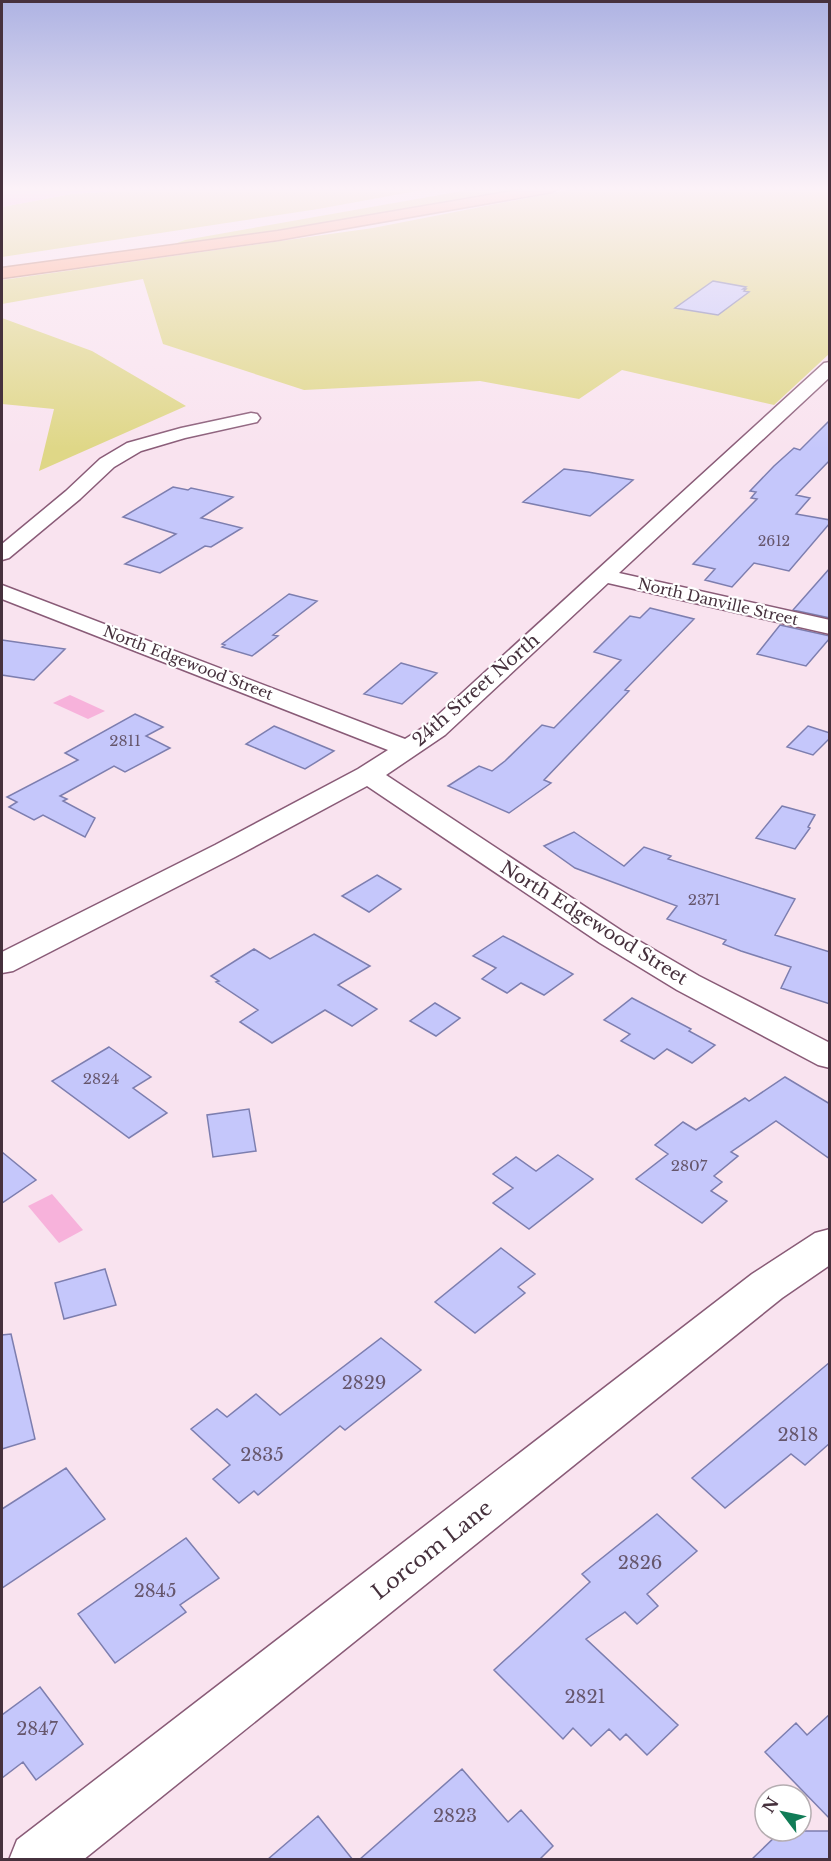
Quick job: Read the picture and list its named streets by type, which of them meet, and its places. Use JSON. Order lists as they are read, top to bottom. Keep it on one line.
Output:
{"streets":{"street":["North Danville Street","North Edgewood Street","24th Street North","Lorcom Lane"]},"crossings":[["North Danville Street","24th Street North"],["North Edgewood Street","24th Street North"]],"house_numbers":["2612","2811","2371","2824","2807","2829","2818","2835","2826","2845","2821","2847","2823"],"north":"top left"}
